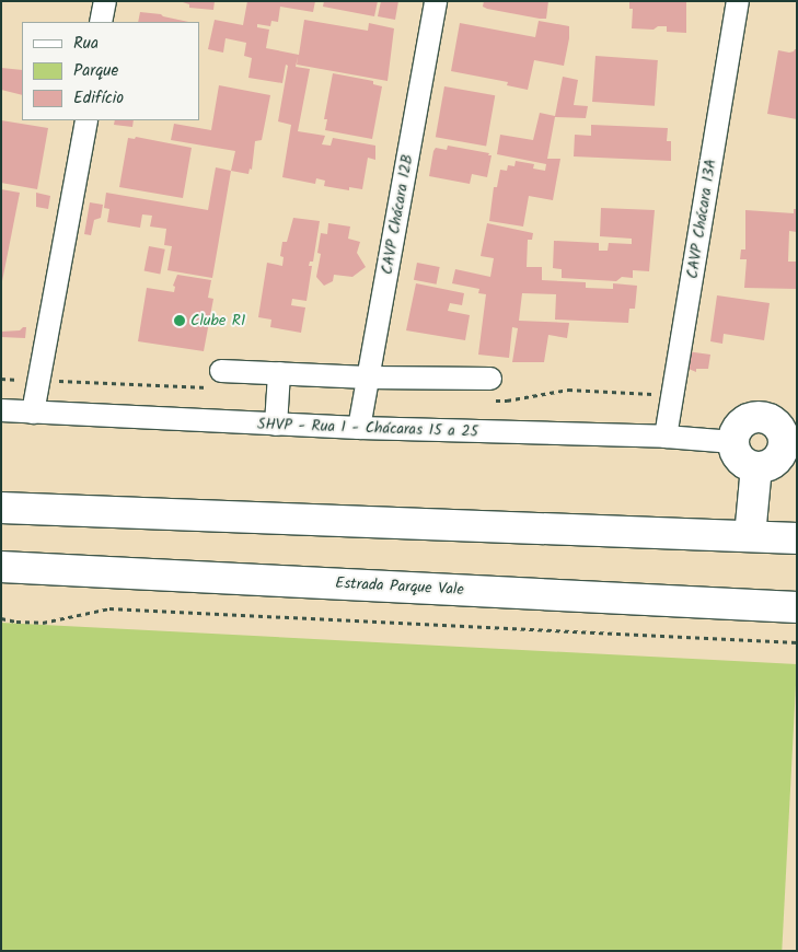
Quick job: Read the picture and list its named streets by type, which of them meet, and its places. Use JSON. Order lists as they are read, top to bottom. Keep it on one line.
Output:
{"streets":{"main road":["Estrada Parque Vale"],"street":["CAVP Chácara 12B","CAVP Chácara 13A","SHVP - Rua 1 - Chácaras 15 a 25"]},"crossings":[["CAVP Chácara 12B","SHVP - Rua 1 - Chácaras 15 a 25"],["CAVP Chácara 13A","SHVP - Rua 1 - Chácaras 15 a 25"]],"places":["Clube R1"],"legend":["Rua","Parque","Edifício"]}
